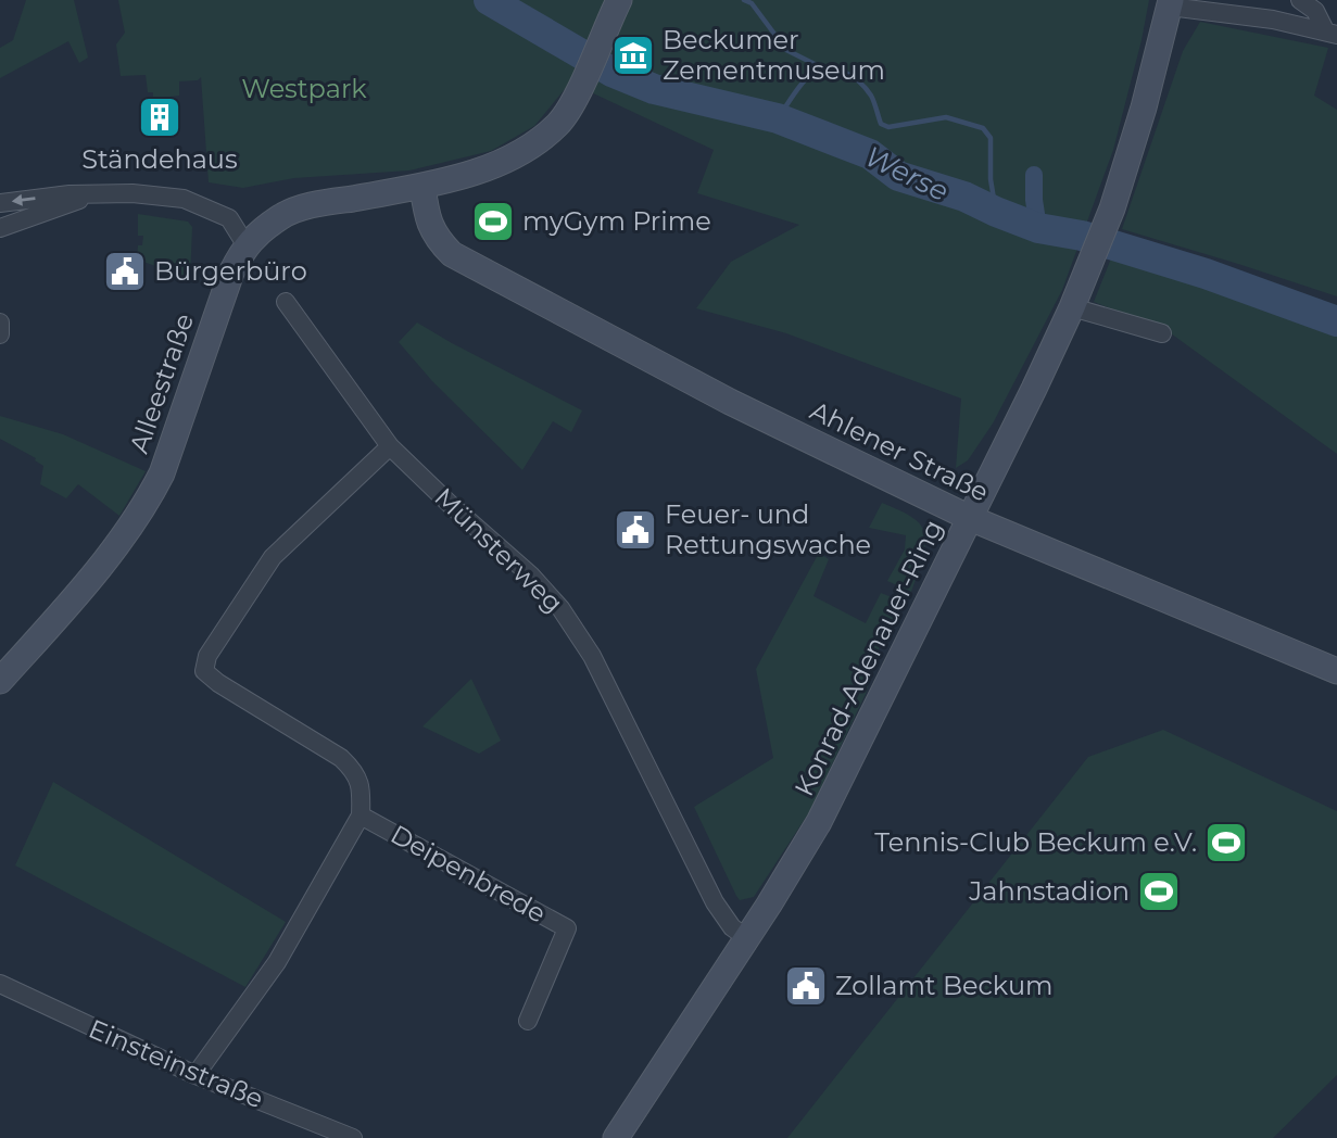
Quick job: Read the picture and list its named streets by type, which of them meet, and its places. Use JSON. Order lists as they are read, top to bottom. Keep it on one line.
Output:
{"streets":{"main road":["Alleestraße","Ahlener Straße","Konrad-Adenauer-Ring"],"street":["Münsterweg","Deipenbrede","Einsteinstraße"]},"crossings":[["Alleestraße","Ahlener Straße"],["Ahlener Straße","Konrad-Adenauer-Ring"],["Münsterweg","Konrad-Adenauer-Ring"],["Münsterweg","Deipenbrede"],["Deipenbrede","Einsteinstraße"]],"water":["Werse"],"parks":["Westpark"],"places":{"museum":["Beckumer Zementmuseum"],"building":["Ständehaus"],"sports":["myGym Prime","Tennis-Club Beckum e.V.","Jahnstadion"],"public building":["Bürgerbüro","Feuer- und Rettungswache","Zollamt Beckum"]}}
